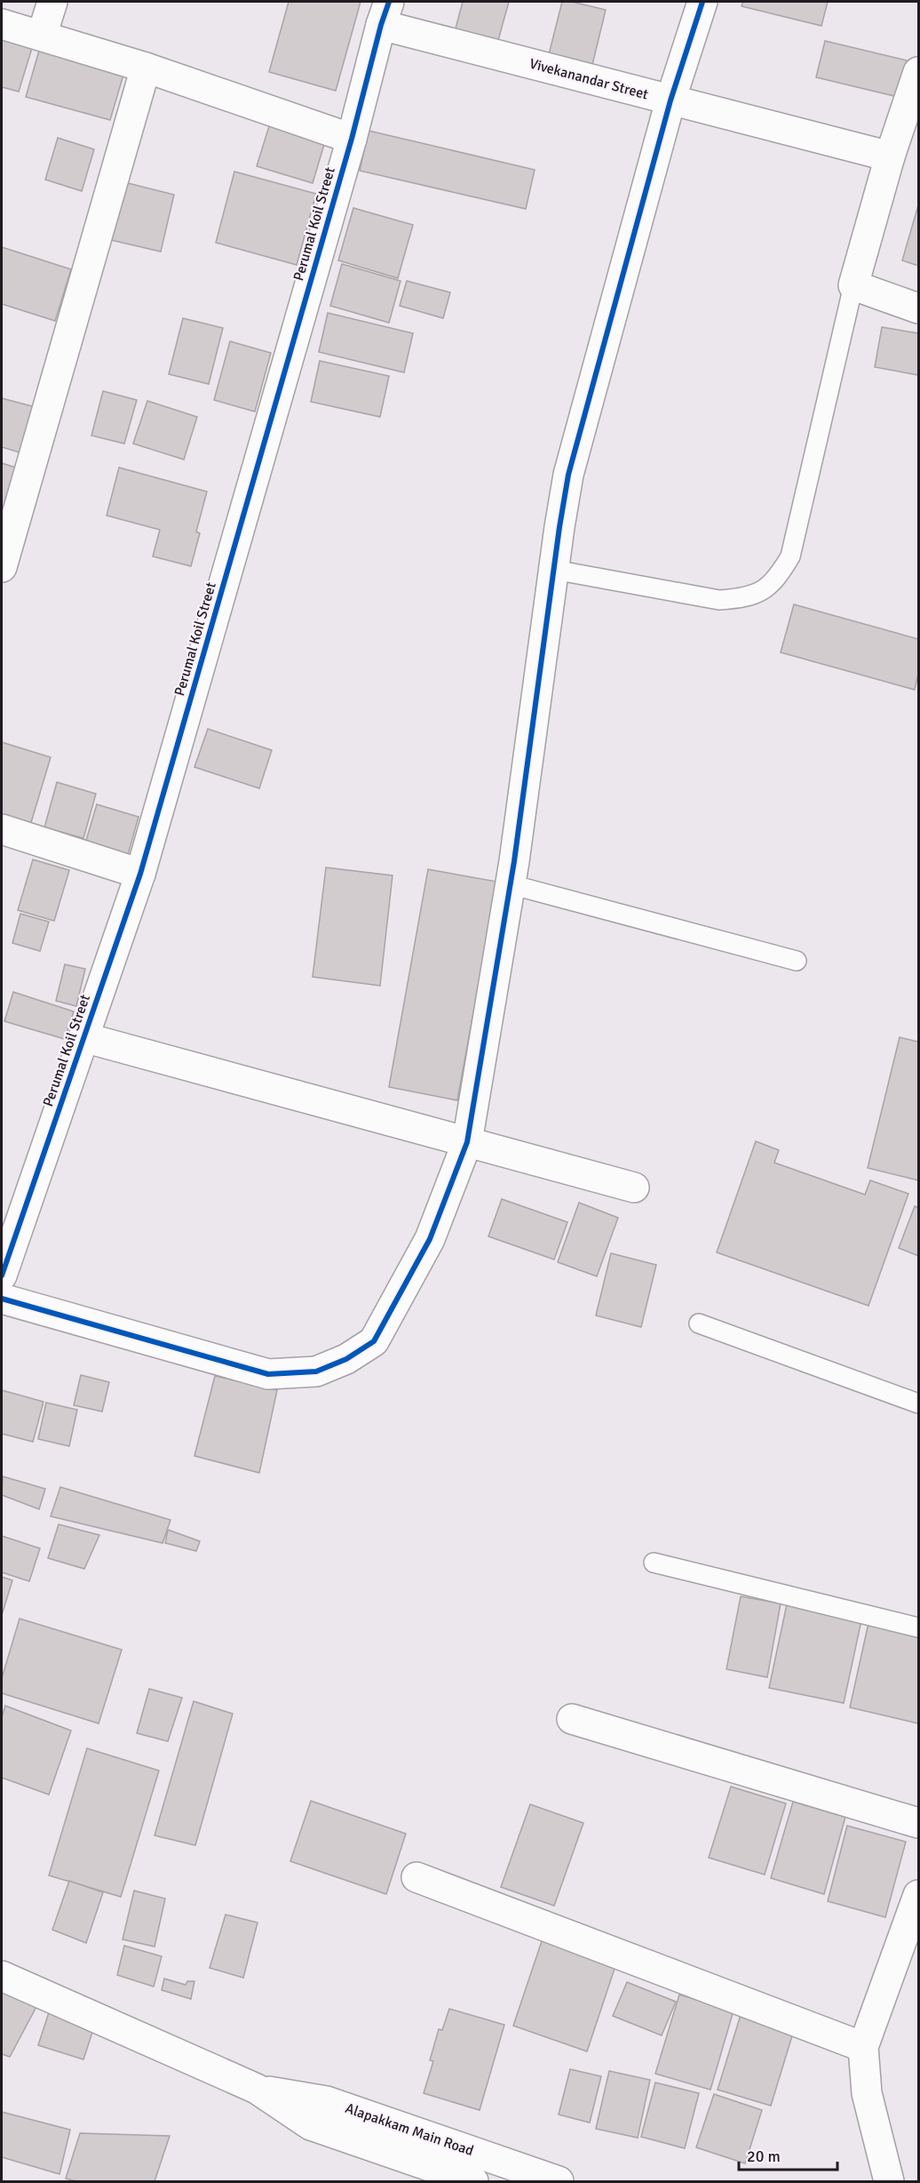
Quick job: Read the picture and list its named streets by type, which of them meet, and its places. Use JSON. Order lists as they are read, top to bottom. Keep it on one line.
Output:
{"streets":{"street":["Vivekanandar Street","Perumal Koil Street","Alapakkam Main Road"]},"crossings":[["Vivekanandar Street","Perumal Koil Street"]],"scale_bar":"20 m"}
